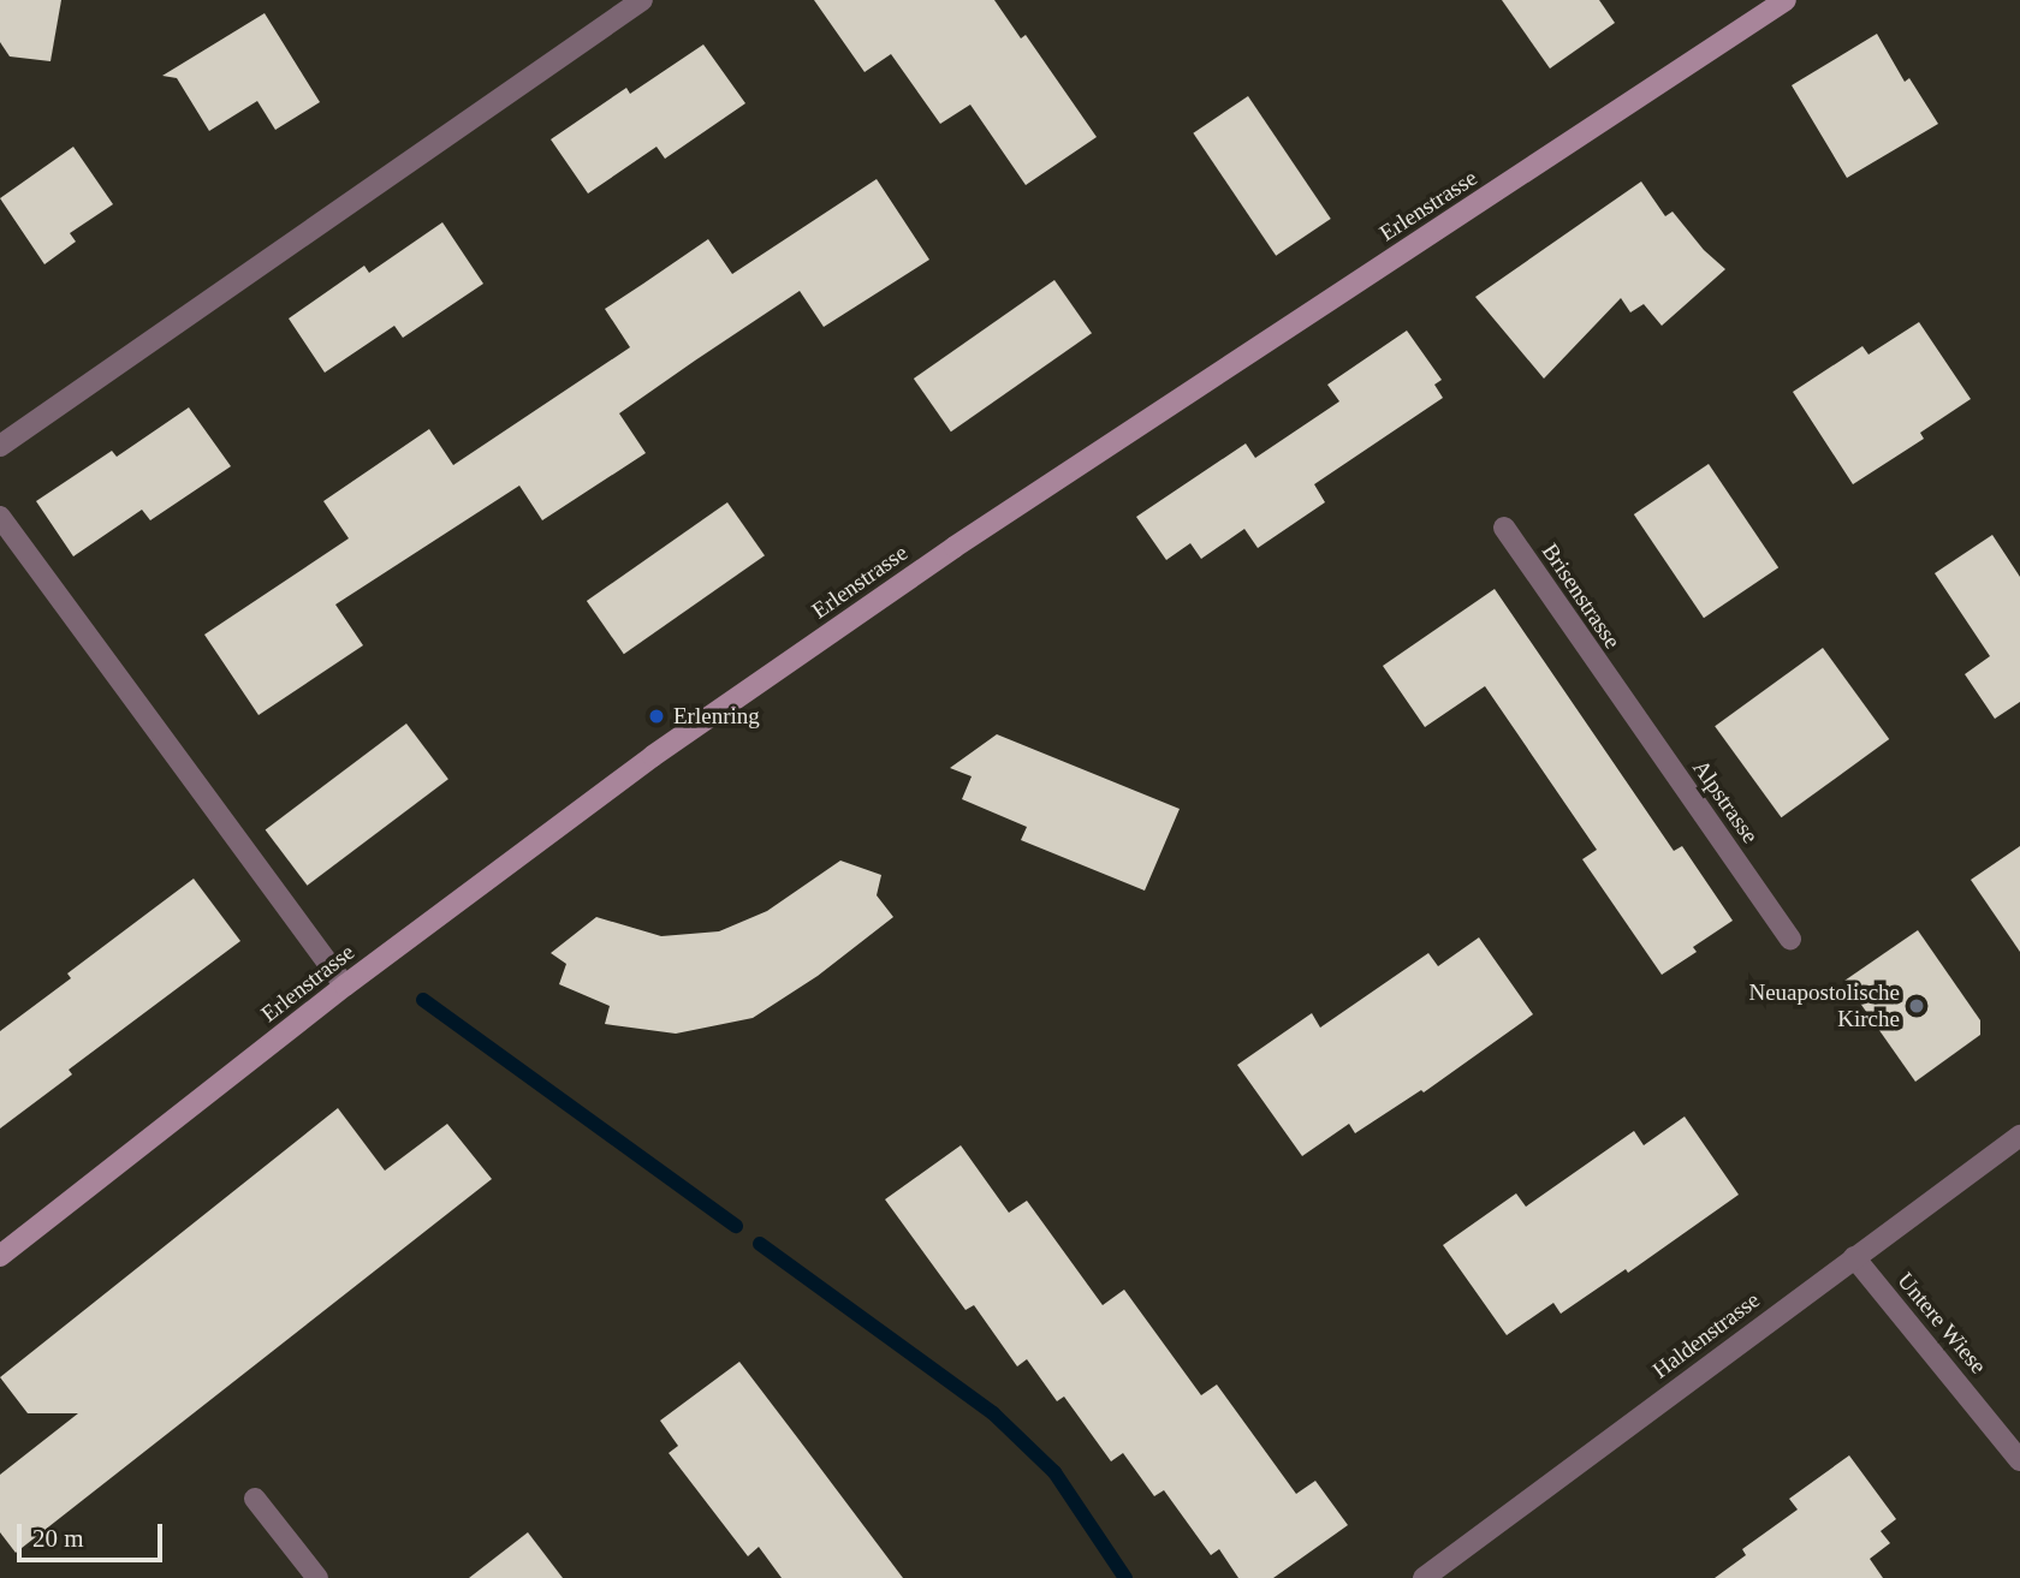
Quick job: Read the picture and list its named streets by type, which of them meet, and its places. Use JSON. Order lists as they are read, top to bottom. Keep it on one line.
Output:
{"streets":{"street":["Erlenstrasse","Brisenstrasse","Alpstrasse","Untere Wiese","Haldenstrasse"]},"crossings":[["Brisenstrasse","Alpstrasse"],["Untere Wiese","Haldenstrasse"]],"places":["Erlenring","Neuapostolische Kirche"],"scale_bar":"20 m"}
